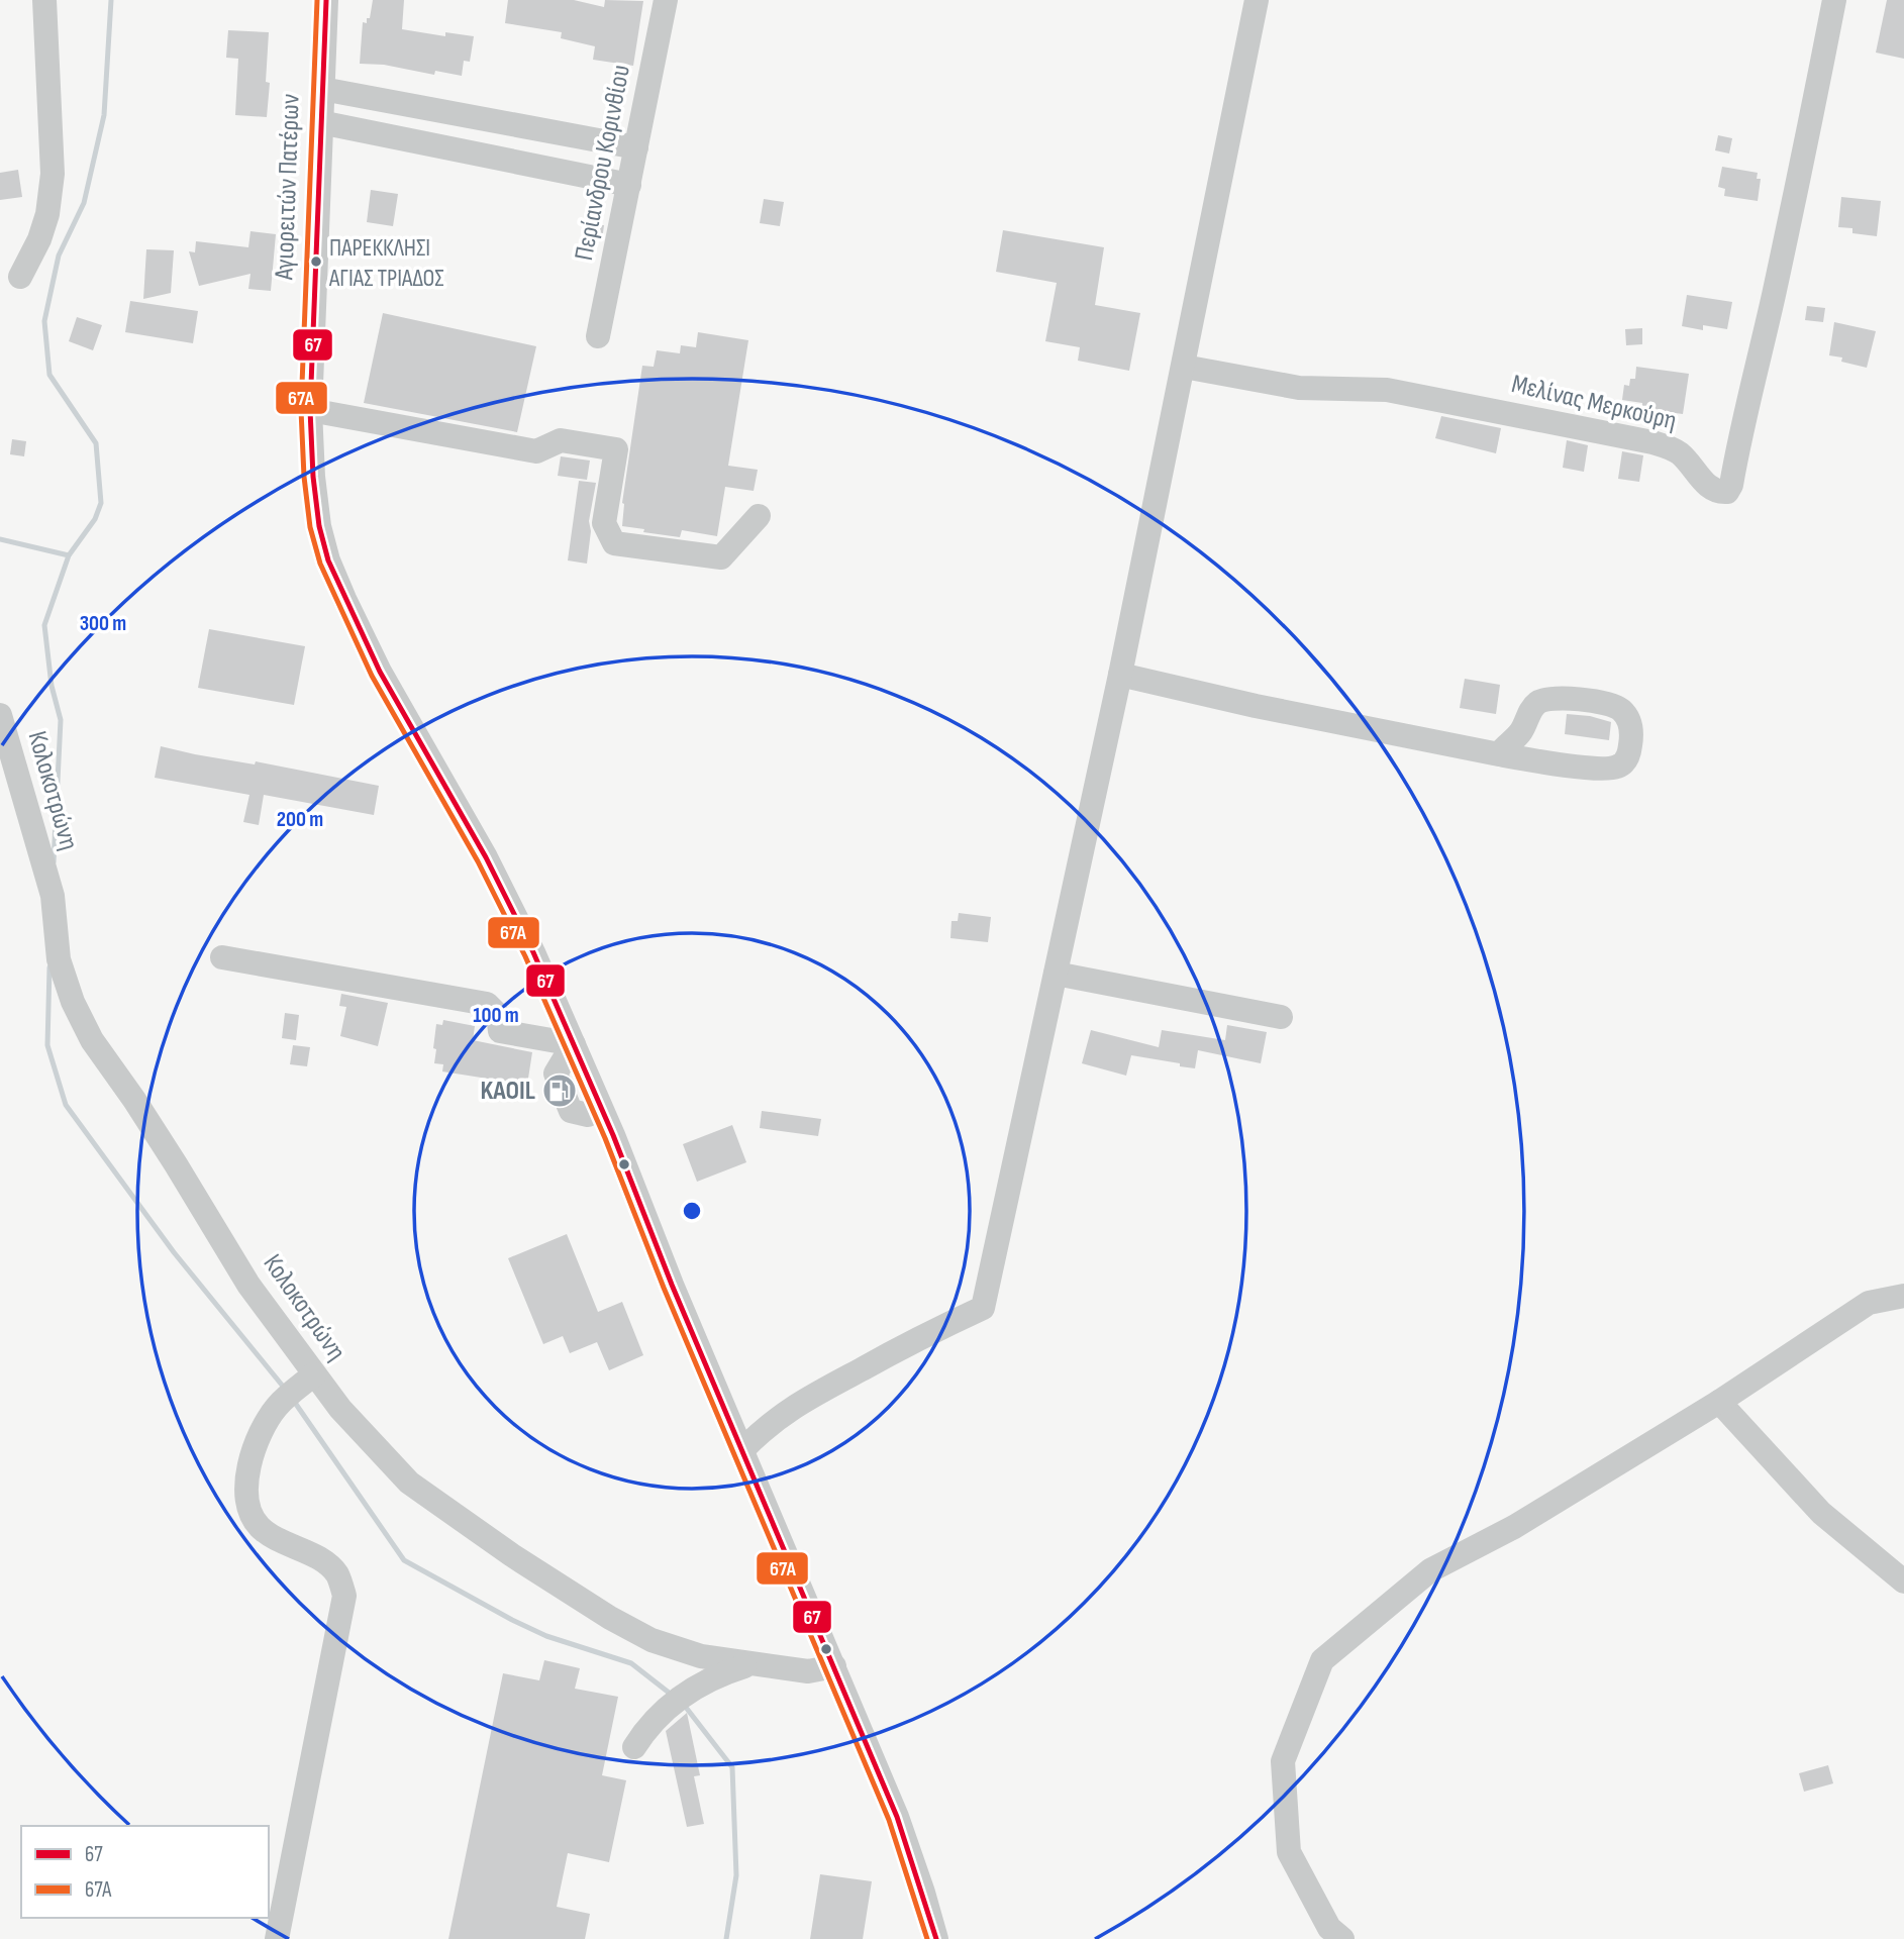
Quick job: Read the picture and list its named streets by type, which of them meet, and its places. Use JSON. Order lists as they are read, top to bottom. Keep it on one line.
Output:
{"streets":{"street":["Περίανδρου Κορινθίου","Αγιορειτών Πατέρων","Μελίνας Μερκούρη","Κολοκοτρώνη"]},"crossings":[["Αγιορειτών Πατέρων","Κολοκοτρώνη"]],"places":{"other":["ΠΑΡΕΚΚΛΗΣΙ ΑΓΙΑΣ ΤΡΙΑΔΟΣ"],"fuel station":["KAOIL"]},"lines":["transit line 67","transit line 67Α"],"legend":["67","67Α"],"rings":["300 m","200 m","100 m"]}
